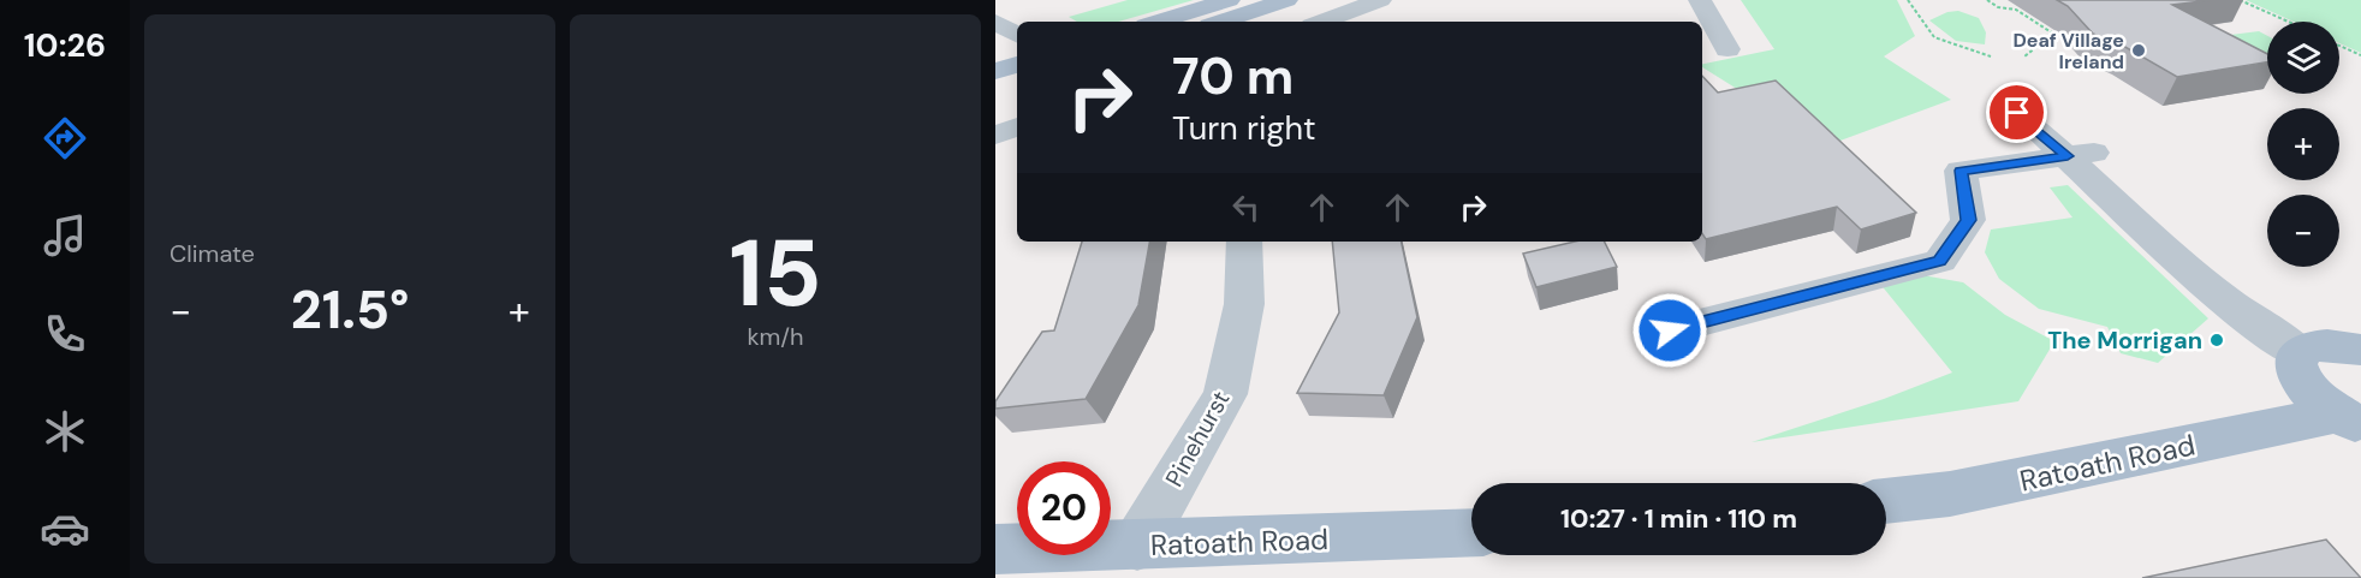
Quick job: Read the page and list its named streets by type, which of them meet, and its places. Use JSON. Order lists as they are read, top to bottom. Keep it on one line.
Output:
{"streets":{"main road":["Ratoath Road"],"street":["Pinehurst"]},"crossings":[["Pinehurst","Ratoath Road"]],"places":["Deaf Village Ireland","The Morrigan"],"page":{"tabs":"10:26","tile":["Climate",["15","km/h"]],"map_buttons":["+","−"],"turn":["70 m","Turn right"],"heat":["−","21.5°","+"],"limit":"20","trip":"10:27 · 1 min · 110 m"}}
